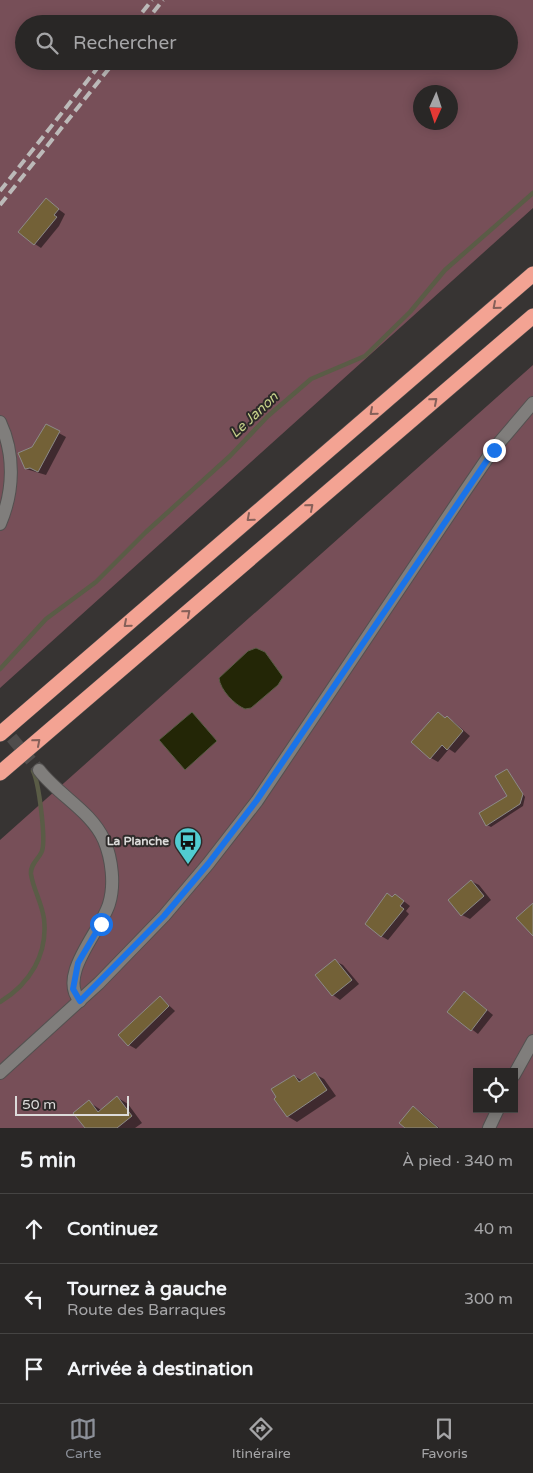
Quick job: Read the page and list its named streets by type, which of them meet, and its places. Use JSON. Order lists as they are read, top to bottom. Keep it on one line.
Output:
{"water":["Le Janon"],"places":{"bus stop":["La Planche"]},"scale_bar":"50 m","north":"bottom","page":{"search":"Rechercher","scale":"50 m","heading":["5 min","À pied · 340 m"],"list":[["Continuez","40 m"],["Tournez à gauche","Route des Barraques","300 m"],"Arrivée à destination"],"nav":["Carte","Itinéraire","Favoris"]}}
